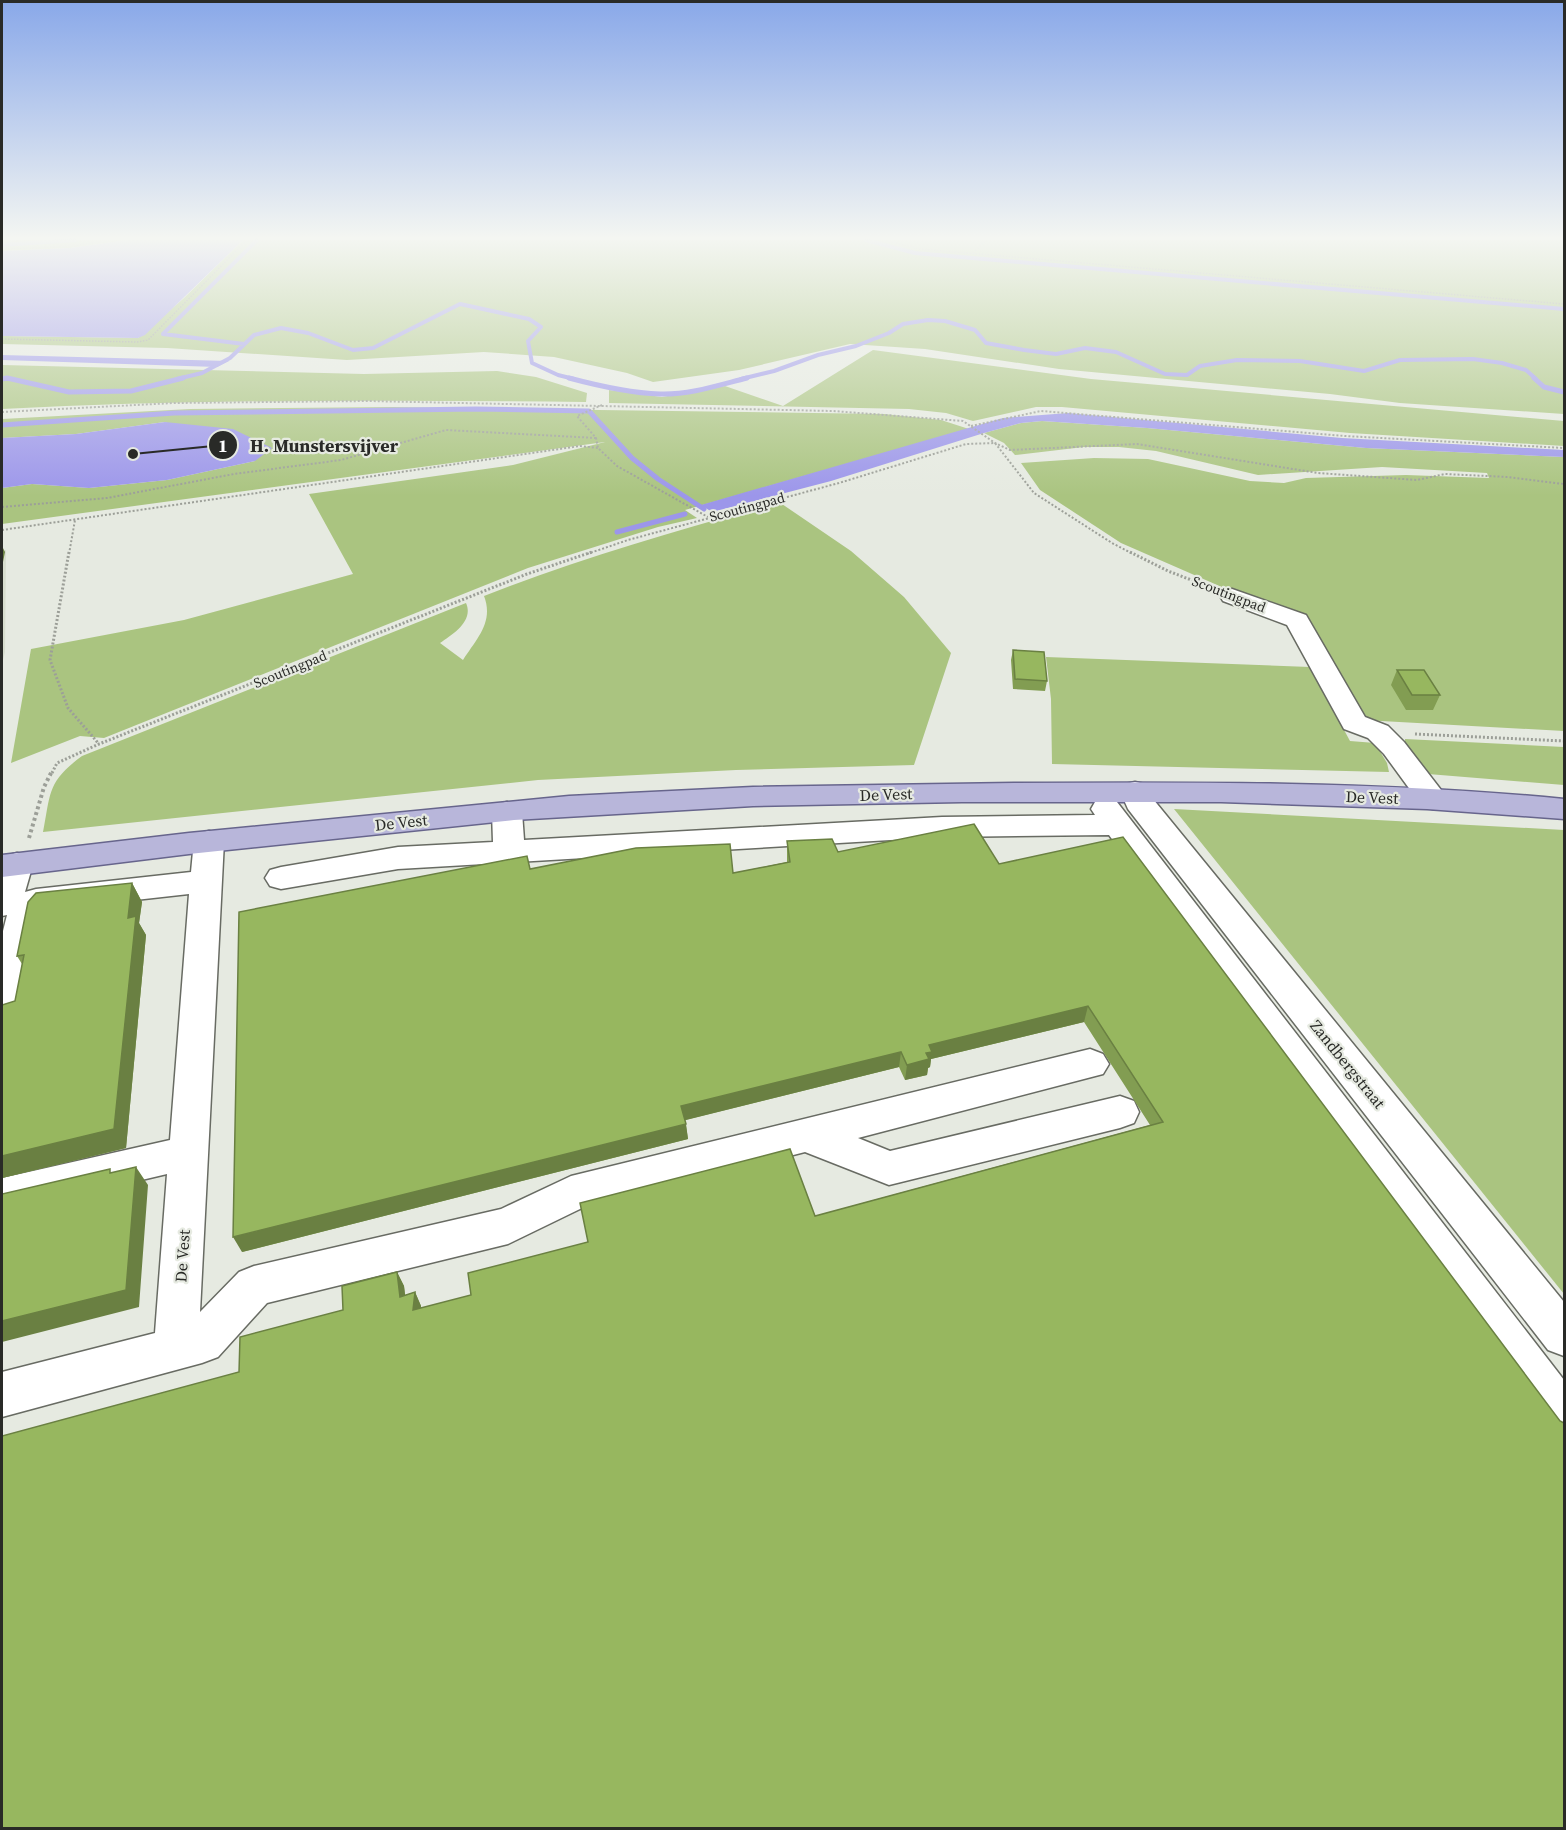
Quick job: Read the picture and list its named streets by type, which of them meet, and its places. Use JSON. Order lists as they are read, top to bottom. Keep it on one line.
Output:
{"streets":{"main road":["De Vest"],"street":["Scoutingpad","Zandbergstraat"]},"crossings":[["Scoutingpad","De Vest"],["De Vest","Zandbergstraat"]],"places":["H. Munstersvijver"]}
